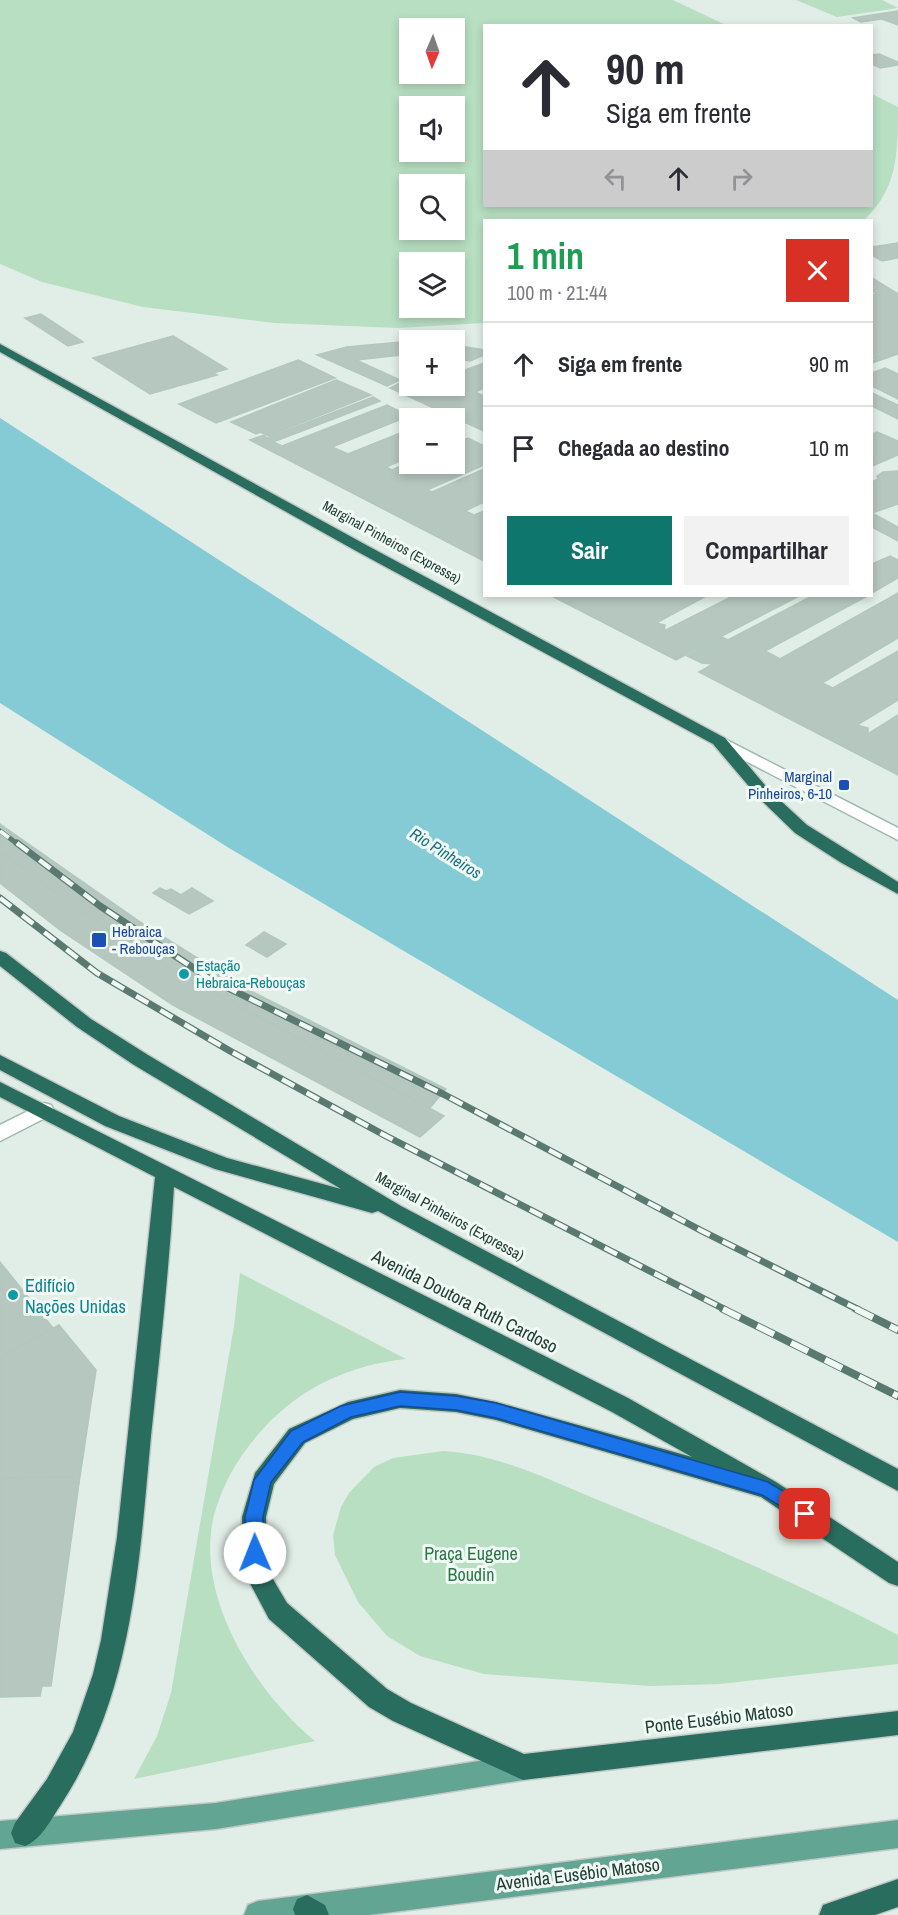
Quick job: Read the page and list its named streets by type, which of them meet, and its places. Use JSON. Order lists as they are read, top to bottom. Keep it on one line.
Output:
{"streets":{"highway":["Marginal Pinheiros (Expressa)","Avenida Doutora Ruth Cardoso","Ponte Eusébio Matoso"],"main road":["Avenida Eusébio Matoso"]},"water":["Rio Pinheiros"],"parks":["Praça Eugene Boudin"],"places":{"transit":["Marginal Pinheiros, 6-10","Hebraica - Rebouças"],"other":["Estação Hebraica-Rebouças","Edifício Nações Unidas"]},"north":"bottom","page":{"map_buttons":["+","−"],"turn":["90 m","Siga em frente"],"heading":["1 min","100 m · 21:44"],"list":[{"name":"Siga em frente","value":"90 m"},{"name":"Chegada ao destino","value":"10 m"}],"buttons":["Sair","Compartilhar"]}}
